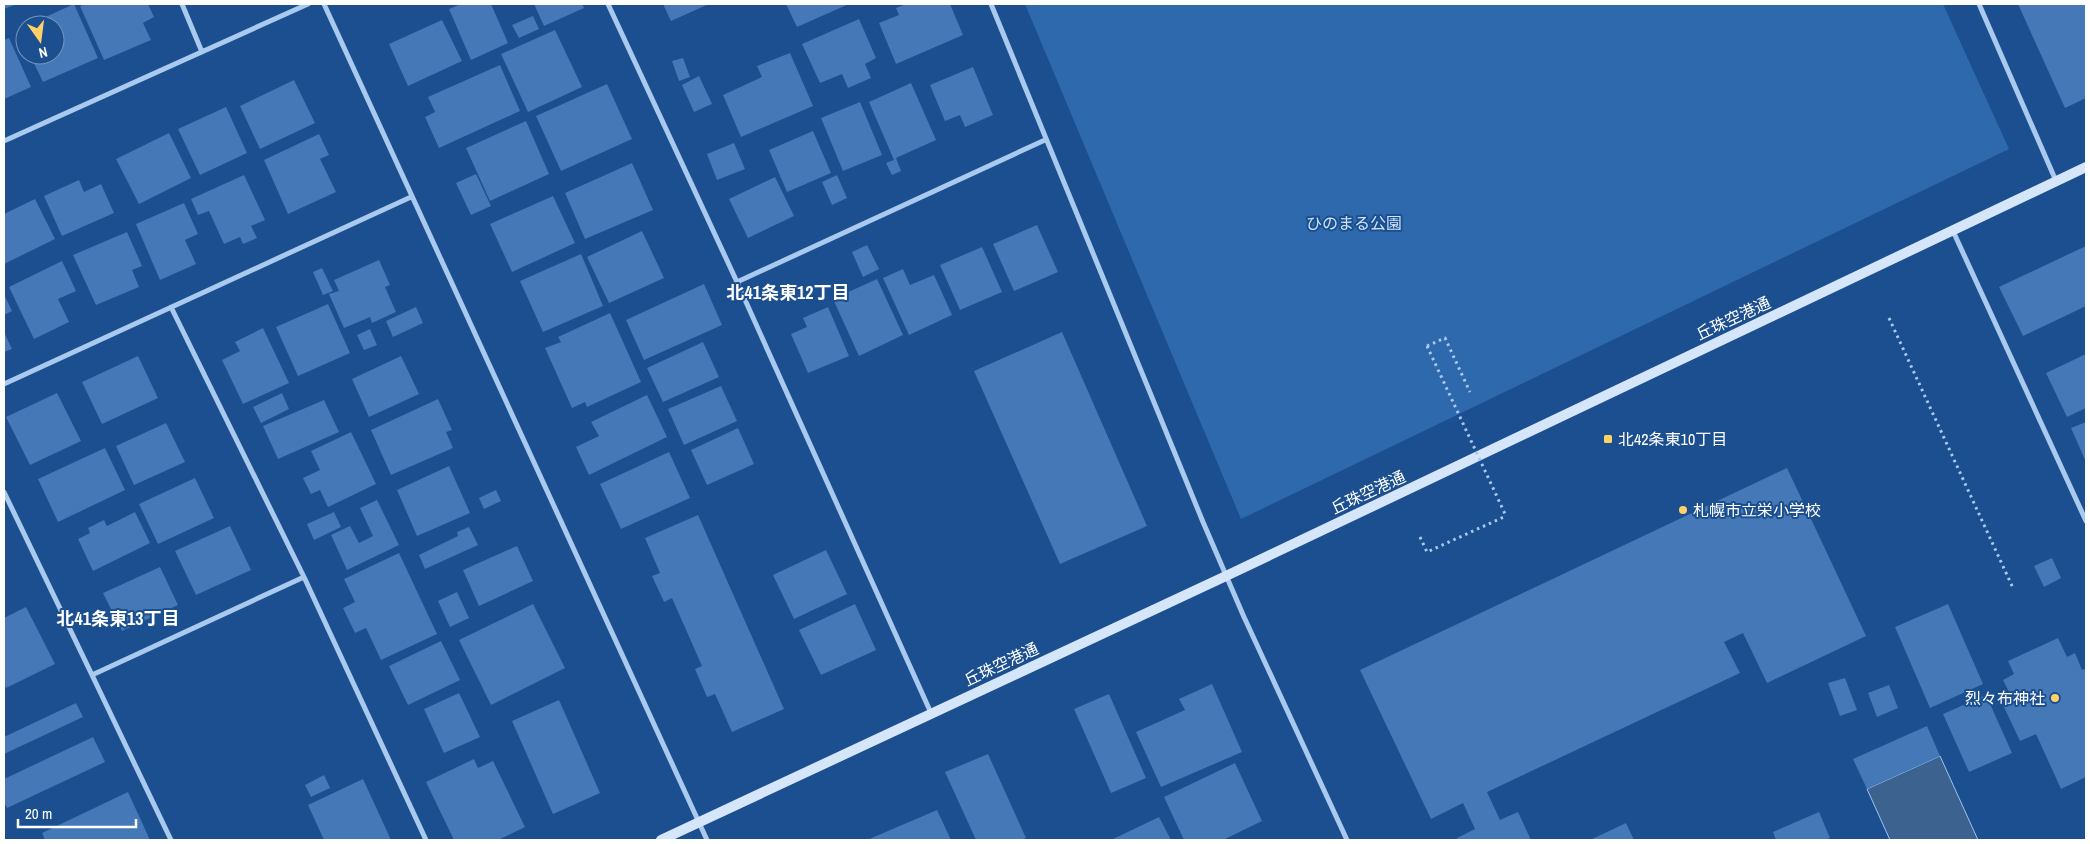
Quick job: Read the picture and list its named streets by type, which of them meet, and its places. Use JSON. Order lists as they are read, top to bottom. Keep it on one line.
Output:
{"streets":{"main road":["丘珠空港通"]},"districts":["北41条東12丁目","北41条東13丁目"],"parks":["ひのまる公園"],"places":{"transit":["北42条東10丁目"],"other":["札幌市立栄小学校","烈々布神社"]},"scale_bar":"20 m","north":"bottom"}
